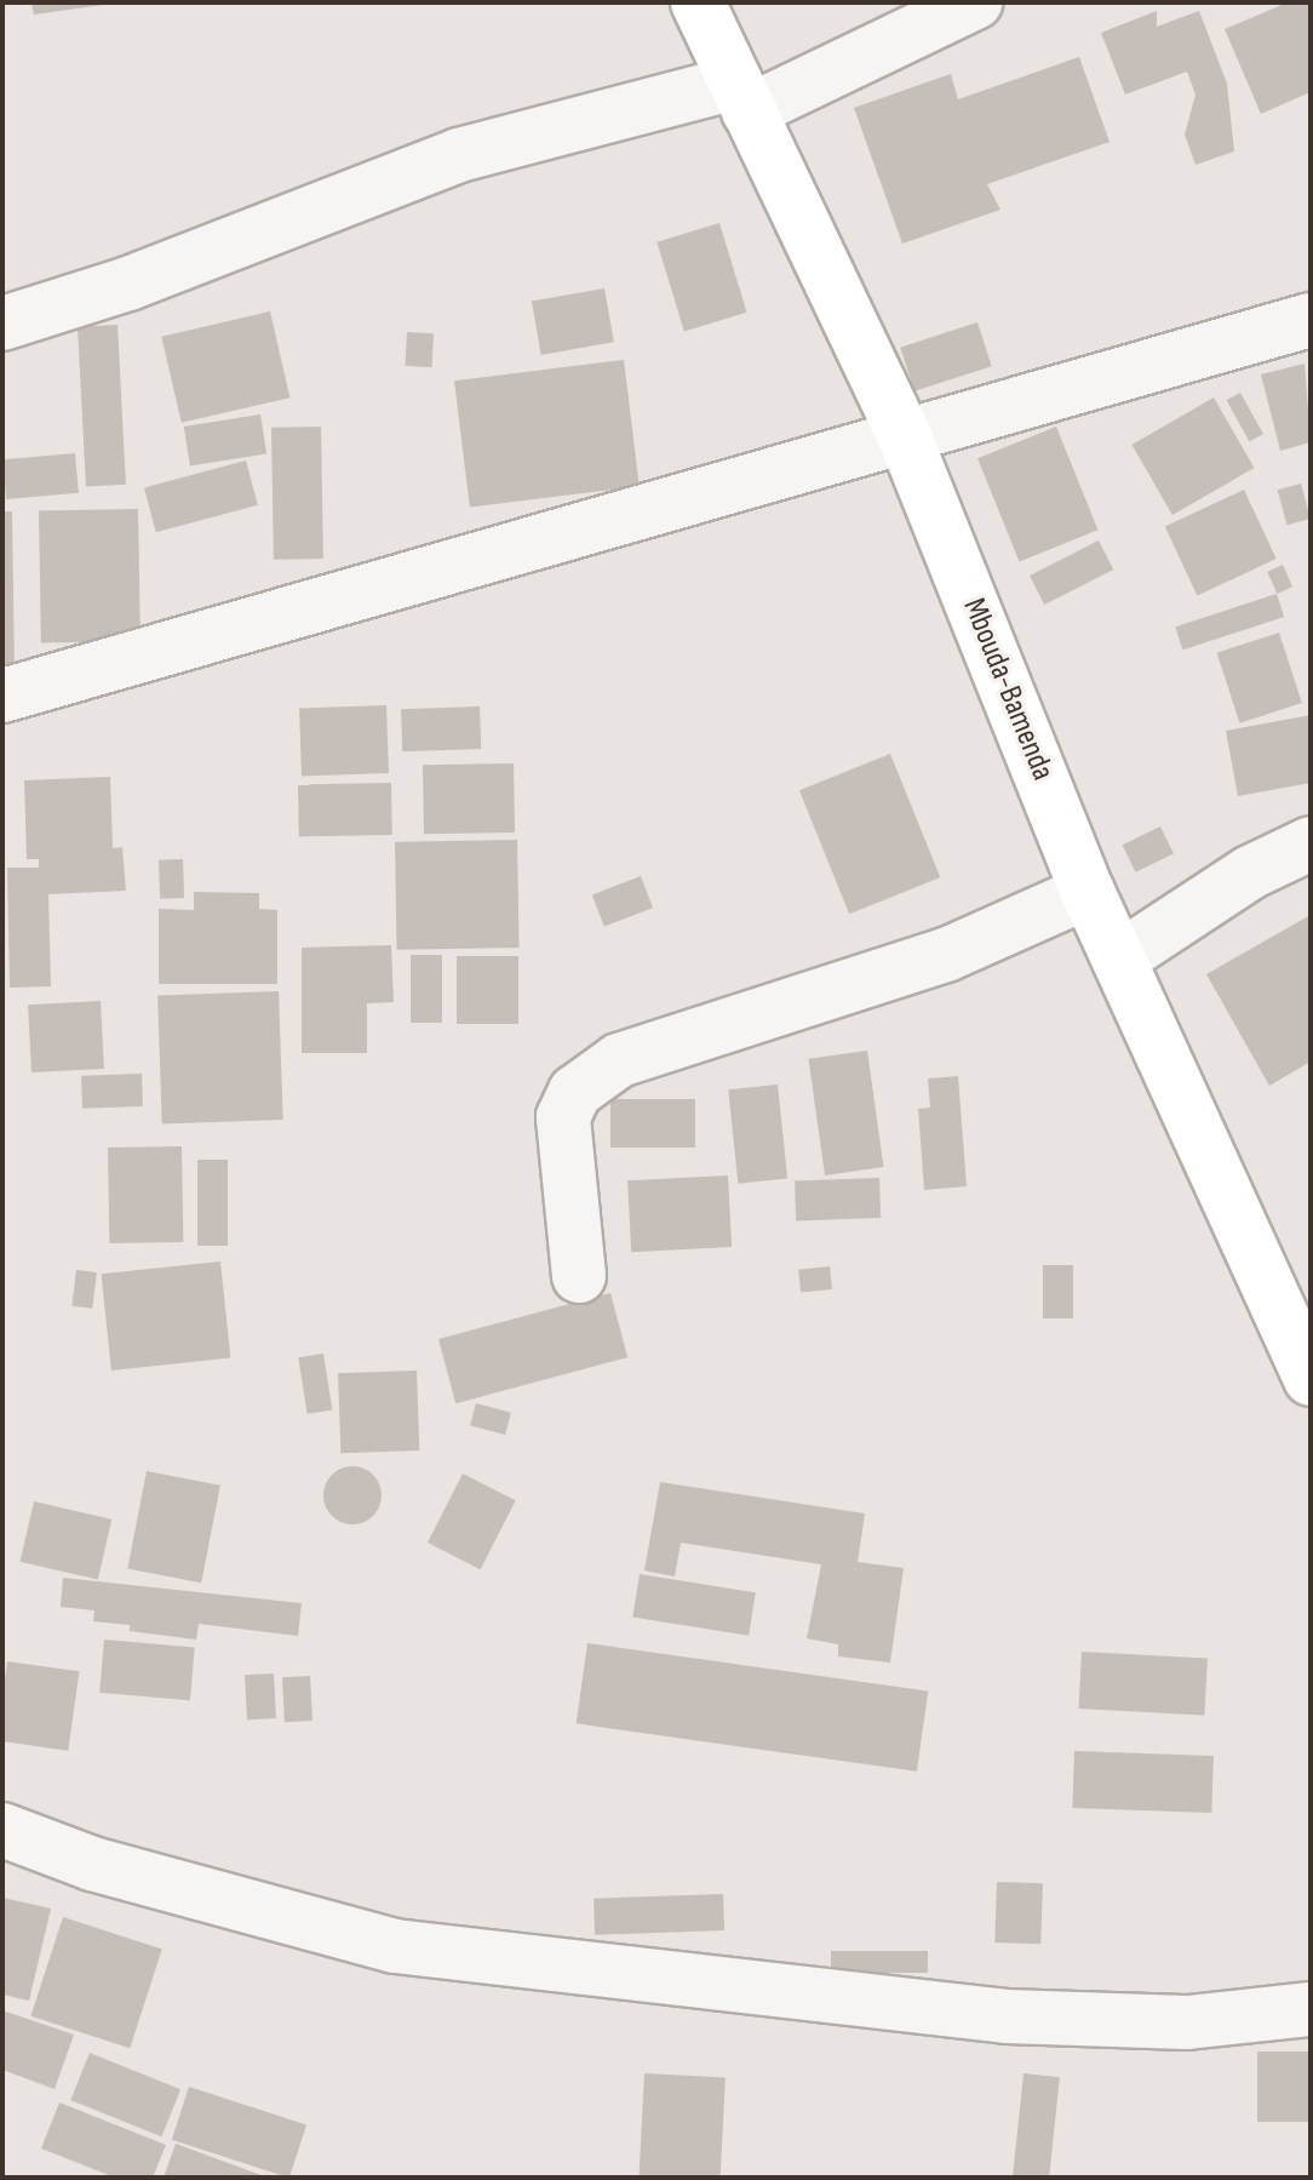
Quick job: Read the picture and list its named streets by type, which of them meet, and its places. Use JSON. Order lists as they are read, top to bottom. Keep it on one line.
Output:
{"streets":{"highway":["Mbouda-Bamenda"]}}
